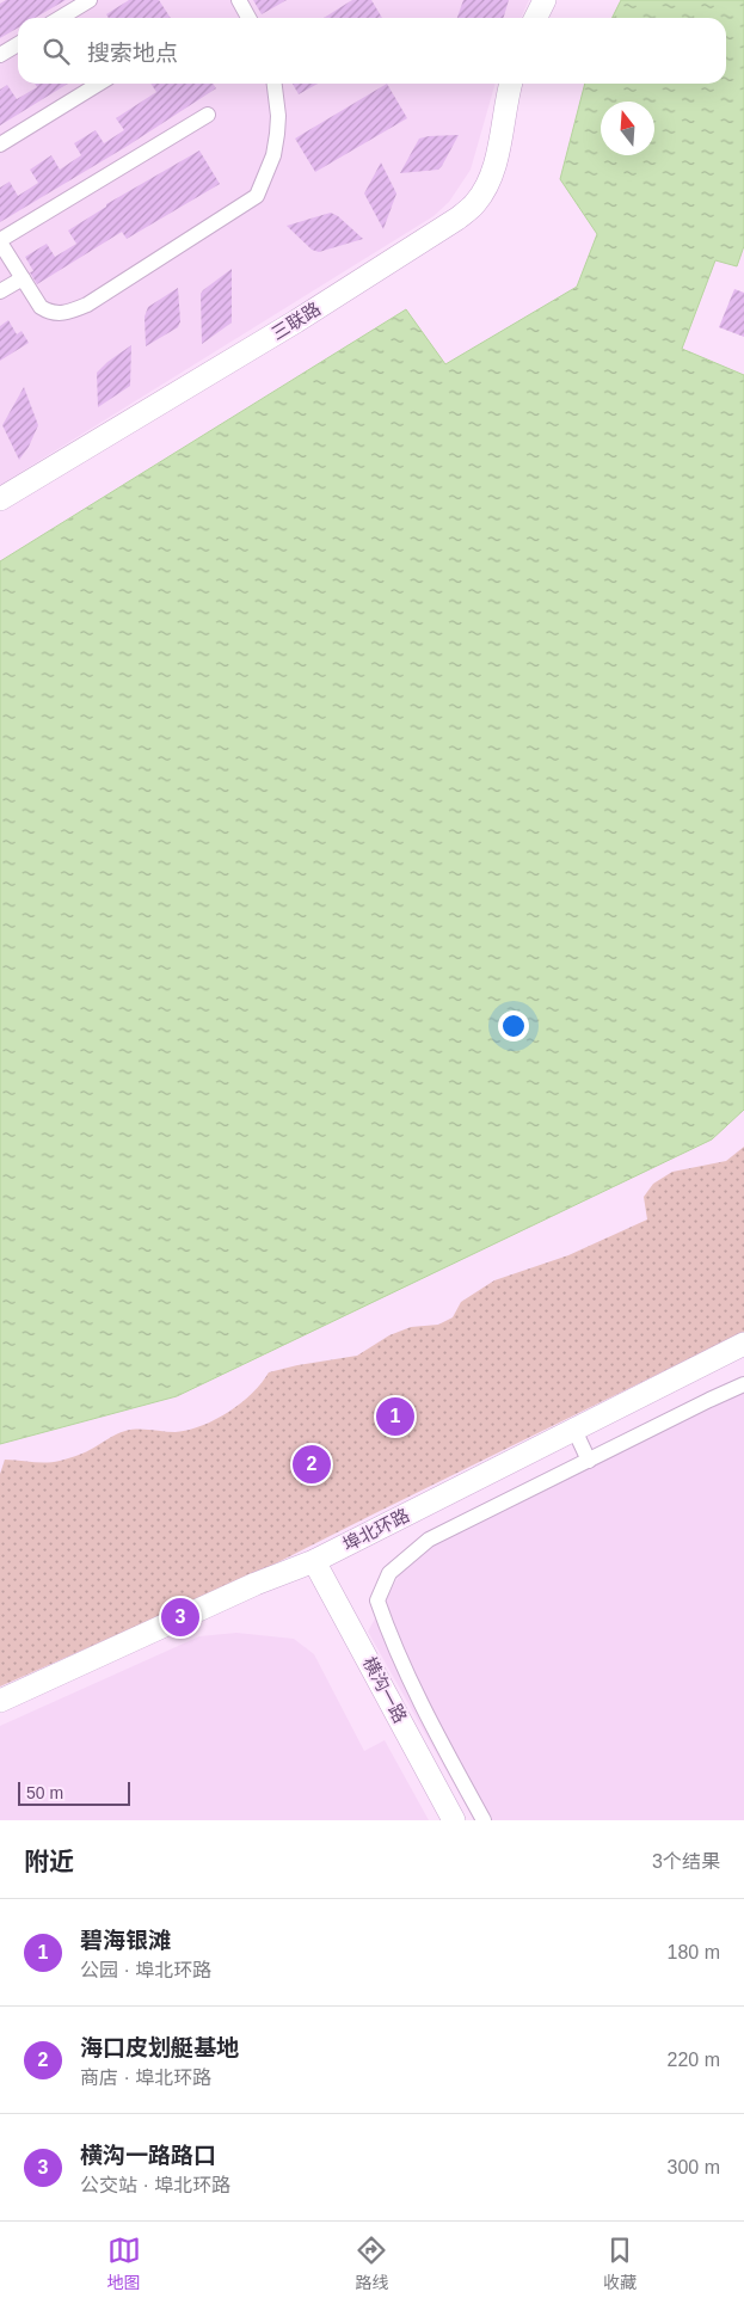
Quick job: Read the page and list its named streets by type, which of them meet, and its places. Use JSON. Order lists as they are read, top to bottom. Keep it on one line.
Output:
{"streets":{"main road":["三联路","埠北环路","横沟一路"]},"crossings":[["埠北环路","横沟一路"]],"scale_bar":"50 m","north":"top","page":{"search":"搜索地点","pins":["1","2","3"],"scale":"50 m","heading":["附近","3个结果"],"list":[{"mark":"1","name":"碧海银滩","note":"公园 · 埠北环路","value":"180 m"},{"mark":"2","name":"海口皮划艇基地","note":"商店 · 埠北环路","value":"220 m"},{"mark":"3","name":"横沟一路路口","note":"公交站 · 埠北环路","value":"300 m"}],"nav":["地图","路线","收藏"]}}
